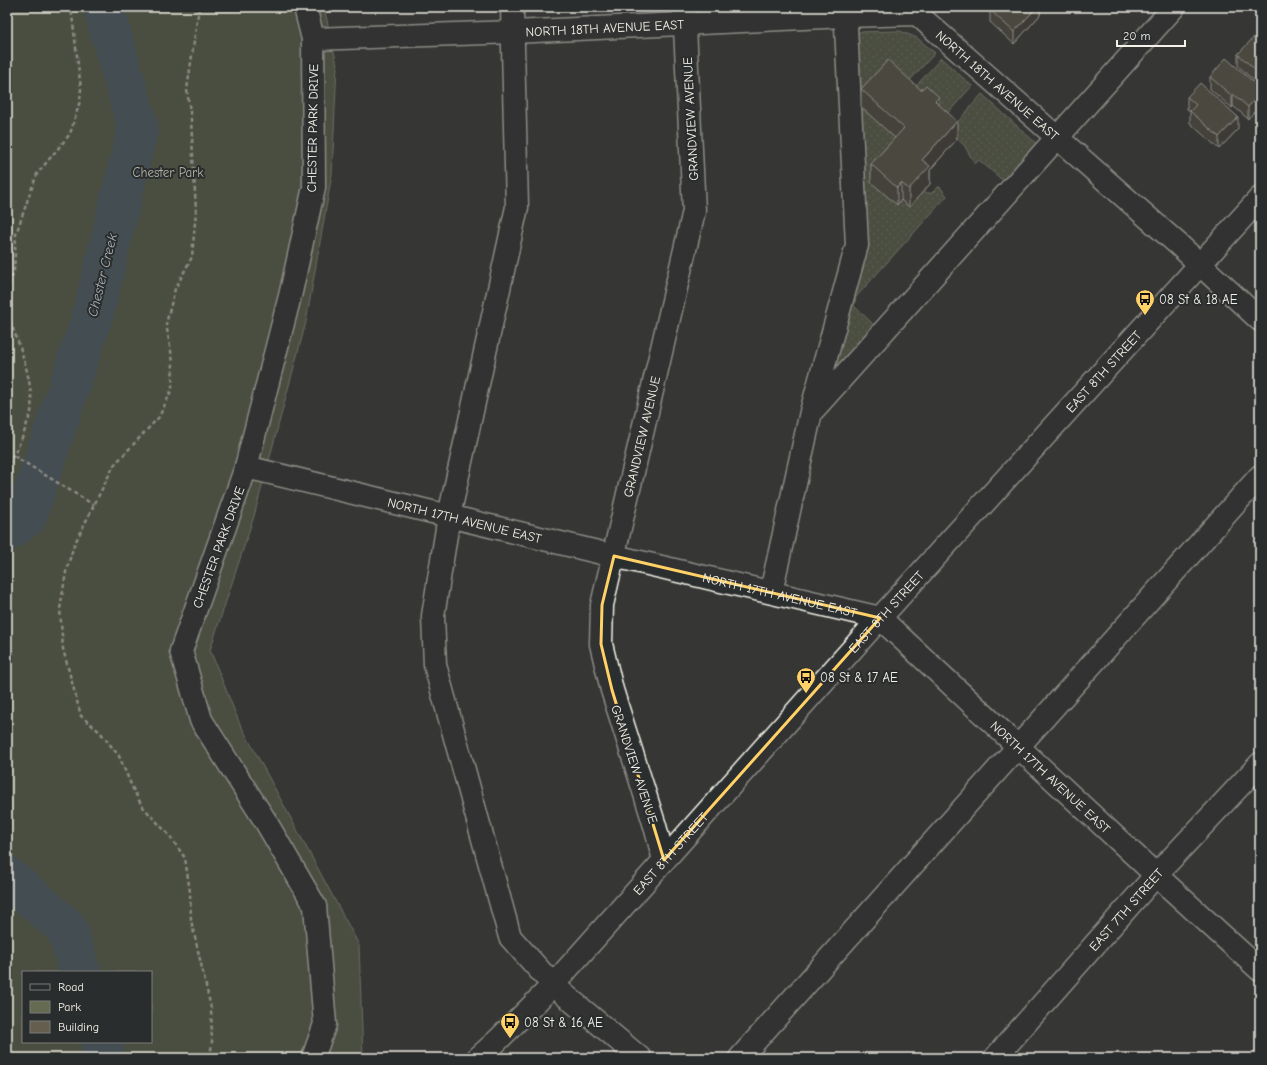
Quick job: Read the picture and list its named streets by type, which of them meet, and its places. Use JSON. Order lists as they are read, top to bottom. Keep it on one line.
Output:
{"streets":{"street":["NORTH 18TH AVENUE EAST","GRANDVIEW AVENUE","CHESTER PARK DRIVE","EAST 8TH STREET","NORTH 17TH AVENUE EAST","EAST 7TH STREET"]},"crossings":[["NORTH 18TH AVENUE EAST","GRANDVIEW AVENUE"],["NORTH 18TH AVENUE EAST","CHESTER PARK DRIVE"],["NORTH 18TH AVENUE EAST","EAST 8TH STREET"],["GRANDVIEW AVENUE","EAST 8TH STREET"],["GRANDVIEW AVENUE","NORTH 17TH AVENUE EAST"],["CHESTER PARK DRIVE","NORTH 17TH AVENUE EAST"],["EAST 8TH STREET","NORTH 17TH AVENUE EAST"],["NORTH 17TH AVENUE EAST","EAST 7TH STREET"]],"water":["Chester Creek"],"parks":["Chester Park"],"places":{"bus stop":["08 St & 18 AE","08 St & 17 AE","08 St & 16 AE"]},"legend":["Road","Park","Building"],"scale_bar":"20 m"}
